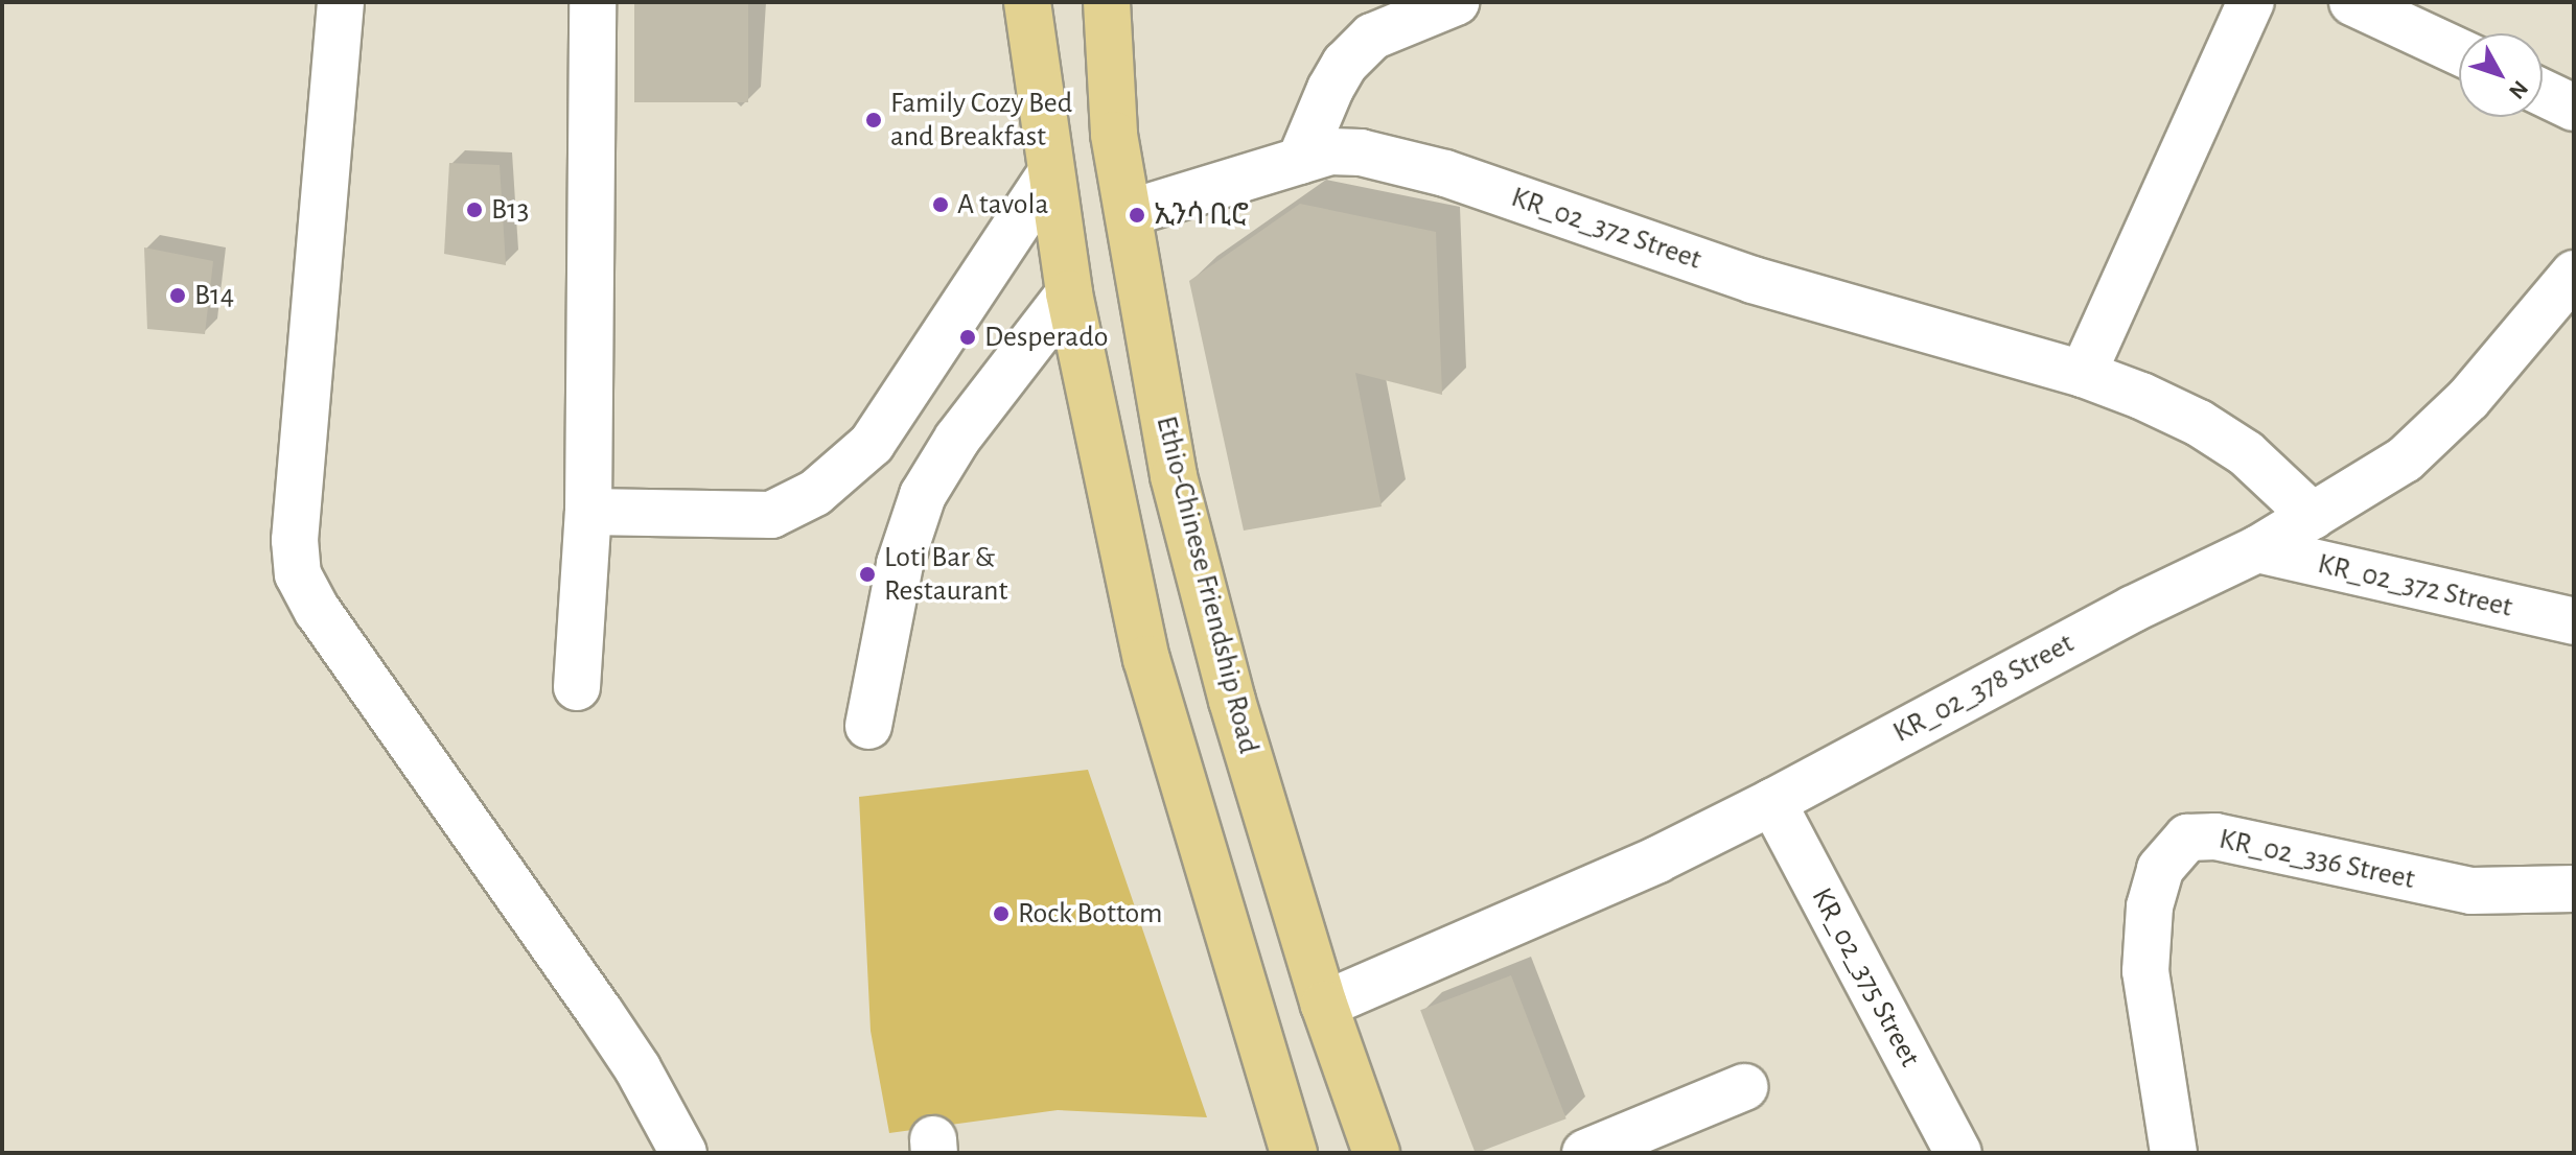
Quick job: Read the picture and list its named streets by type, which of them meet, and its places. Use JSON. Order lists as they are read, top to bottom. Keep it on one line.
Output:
{"streets":{"main road":["Ethio-Chinese Friendship Road"],"street":["KR_02_372 Street","KR_02_378 Street","KR_02_336 Street","KR_02_375 Street"]},"crossings":[["KR_02_372 Street","Ethio-Chinese Friendship Road"],["KR_02_372 Street","KR_02_378 Street"],["Ethio-Chinese Friendship Road","KR_02_378 Street"],["KR_02_378 Street","KR_02_375 Street"]],"places":["Family Cozy Bed and Breakfast","A tavola","B13","ኢንሳ ቢሮ","B14","Desperado","Loti Bar & Restaurant","Rock Bottom"],"north":"bottom right"}
